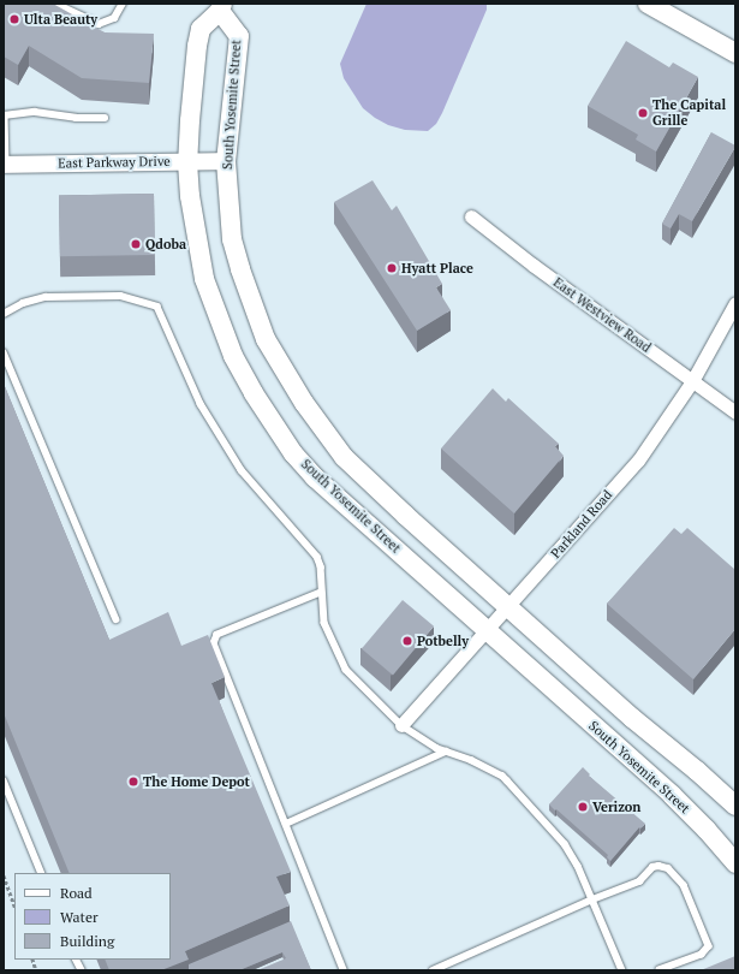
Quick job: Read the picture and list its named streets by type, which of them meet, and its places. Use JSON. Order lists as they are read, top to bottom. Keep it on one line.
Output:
{"streets":{"main road":["South Yosemite Street"],"street":["East Parkway Drive","East Westview Road","Parkland Road"]},"crossings":[["South Yosemite Street","East Parkway Drive"],["South Yosemite Street","Parkland Road"],["East Westview Road","Parkland Road"]],"places":["Ulta Beauty","The Capital Grille","Qdoba","Hyatt Place","Potbelly","The Home Depot","Verizon"],"legend":["Road","Water","Building"]}
